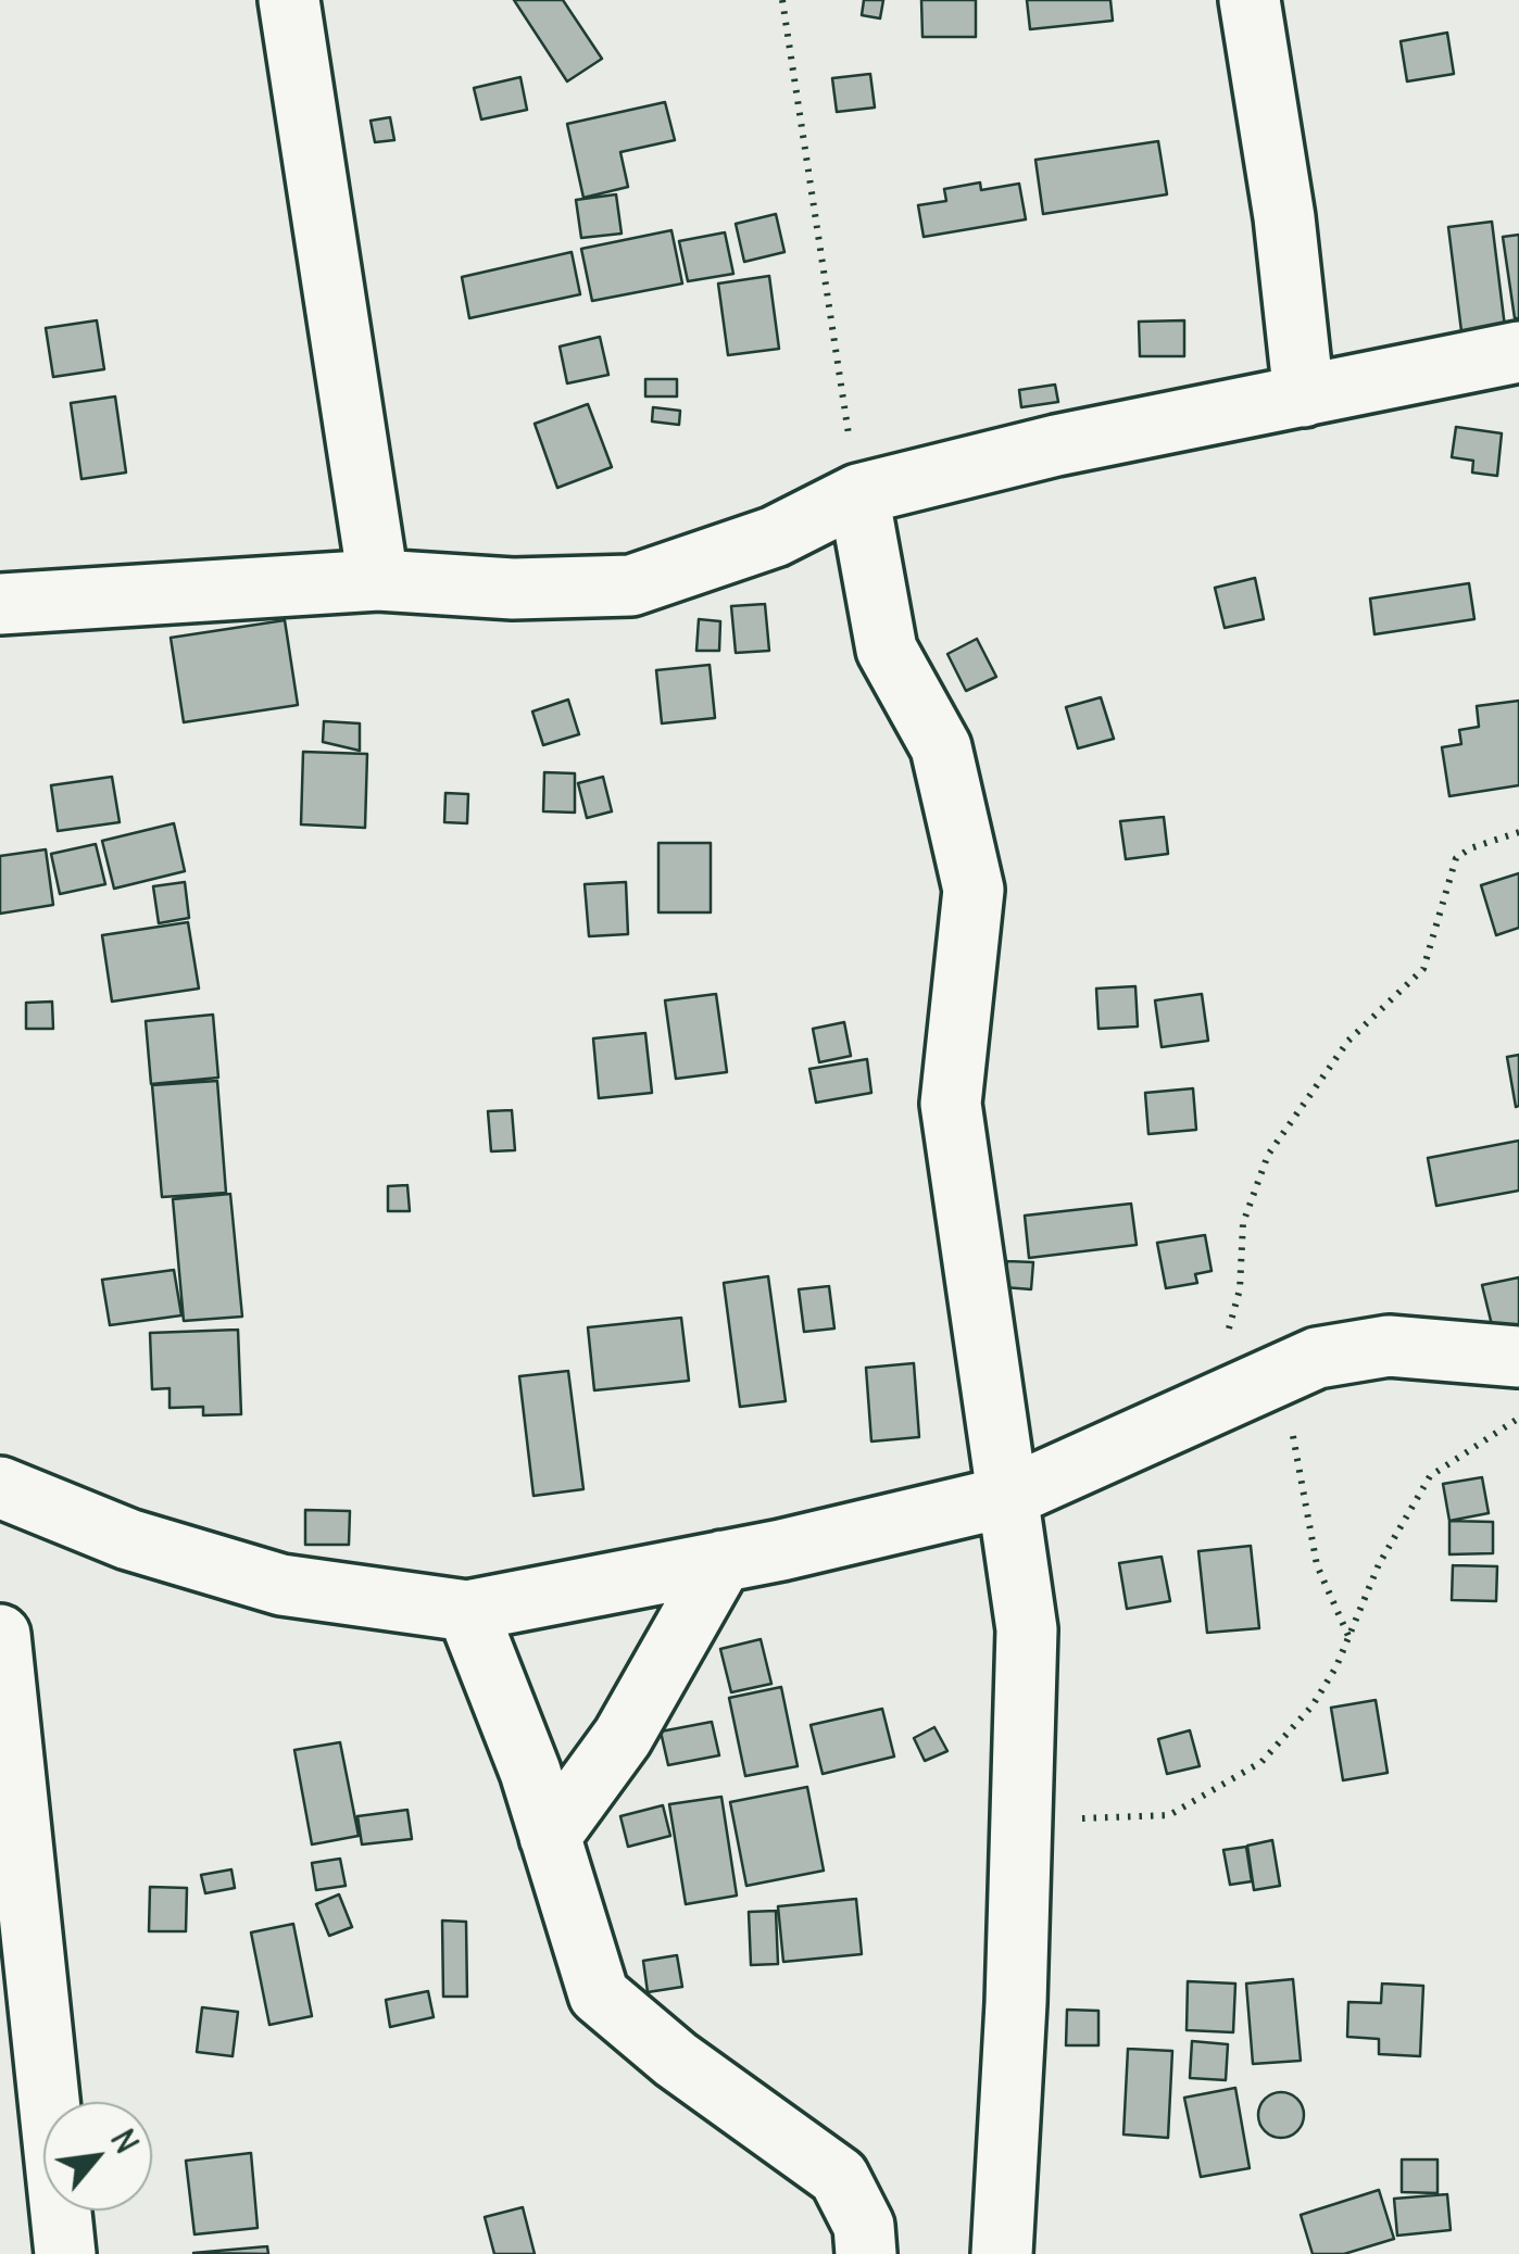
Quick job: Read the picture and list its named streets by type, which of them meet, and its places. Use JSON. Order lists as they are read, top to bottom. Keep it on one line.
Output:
{"north":"top right"}
